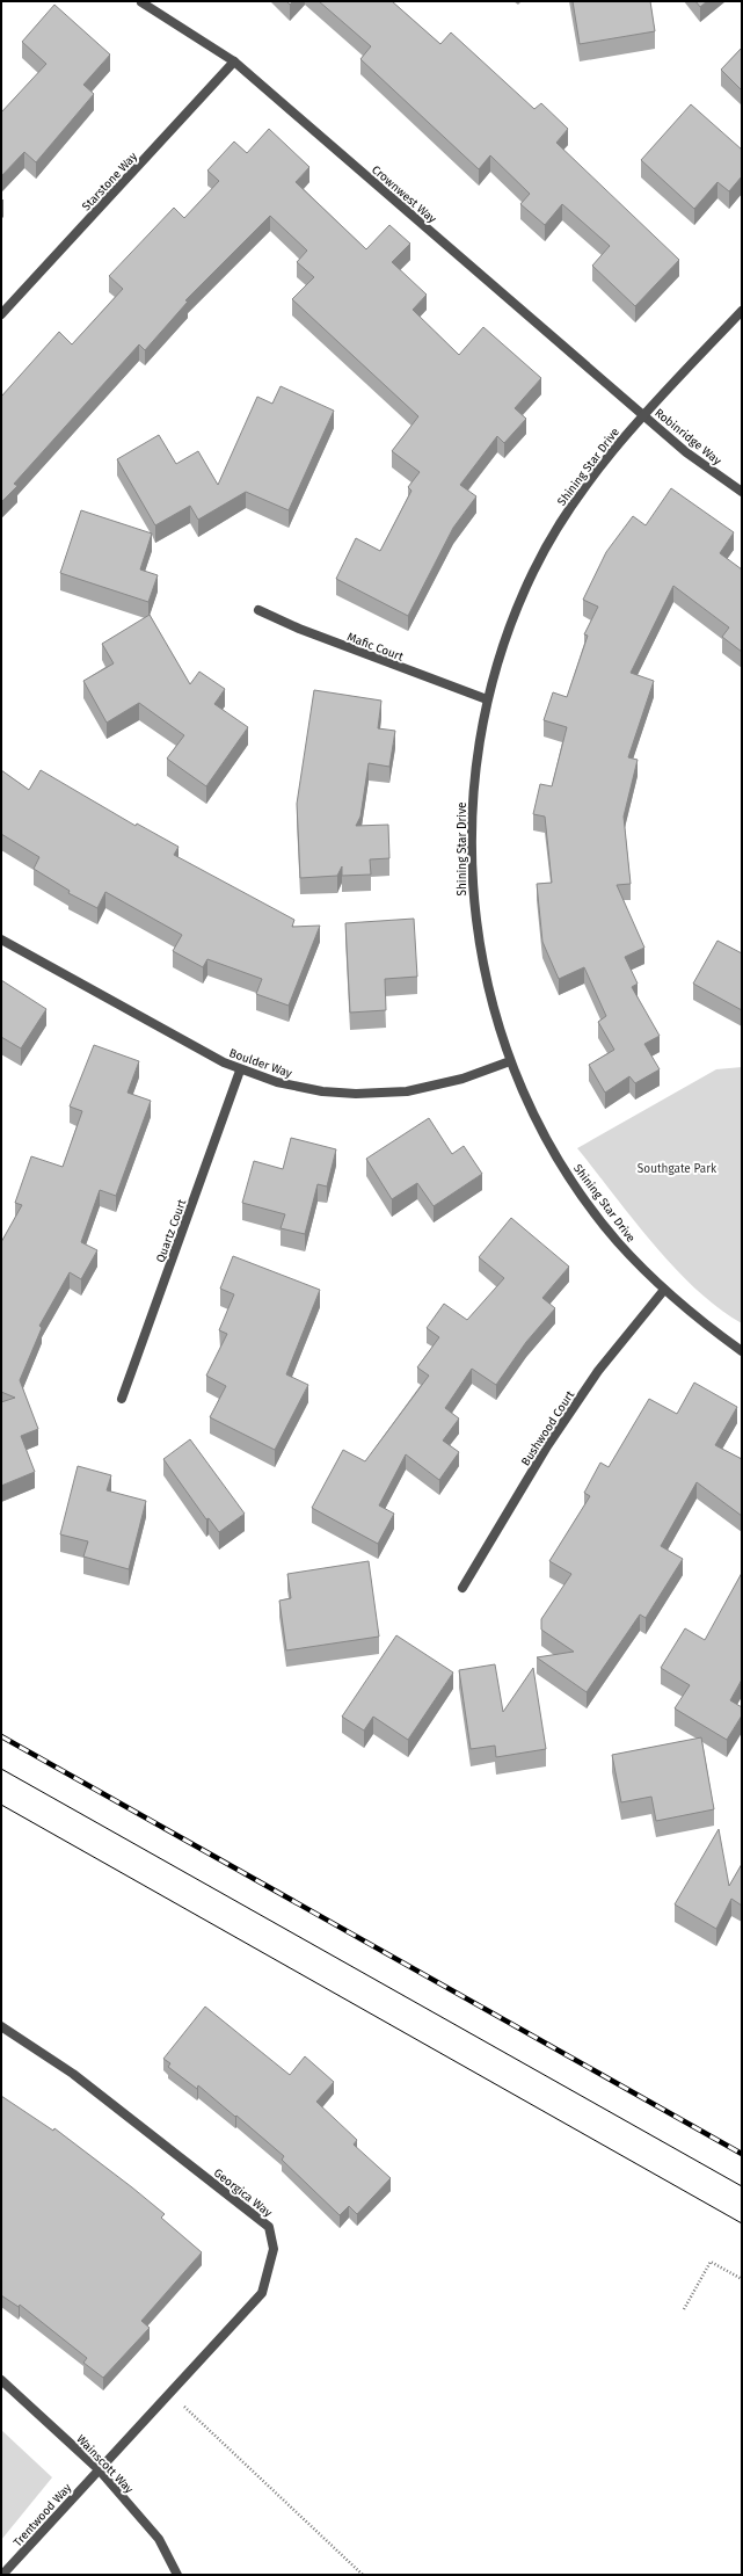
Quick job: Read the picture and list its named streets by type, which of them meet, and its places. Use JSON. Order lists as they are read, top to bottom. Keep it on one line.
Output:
{"streets":{"street":["Starstone Way","Crownwest Way","Robinridge Way","Shining Star Drive","Mafic Court","Boulder Way","Quartz Court","Bushwood Court","Georgica Way","Wainscott Way","Trentwood Way"]},"crossings":[["Starstone Way","Crownwest Way"],["Crownwest Way","Robinridge Way"],["Crownwest Way","Shining Star Drive"],["Robinridge Way","Shining Star Drive"],["Shining Star Drive","Mafic Court"],["Shining Star Drive","Boulder Way"],["Shining Star Drive","Bushwood Court"],["Boulder Way","Quartz Court"],["Georgica Way","Wainscott Way"],["Georgica Way","Trentwood Way"],["Wainscott Way","Trentwood Way"]],"parks":["Southgate Park"]}
